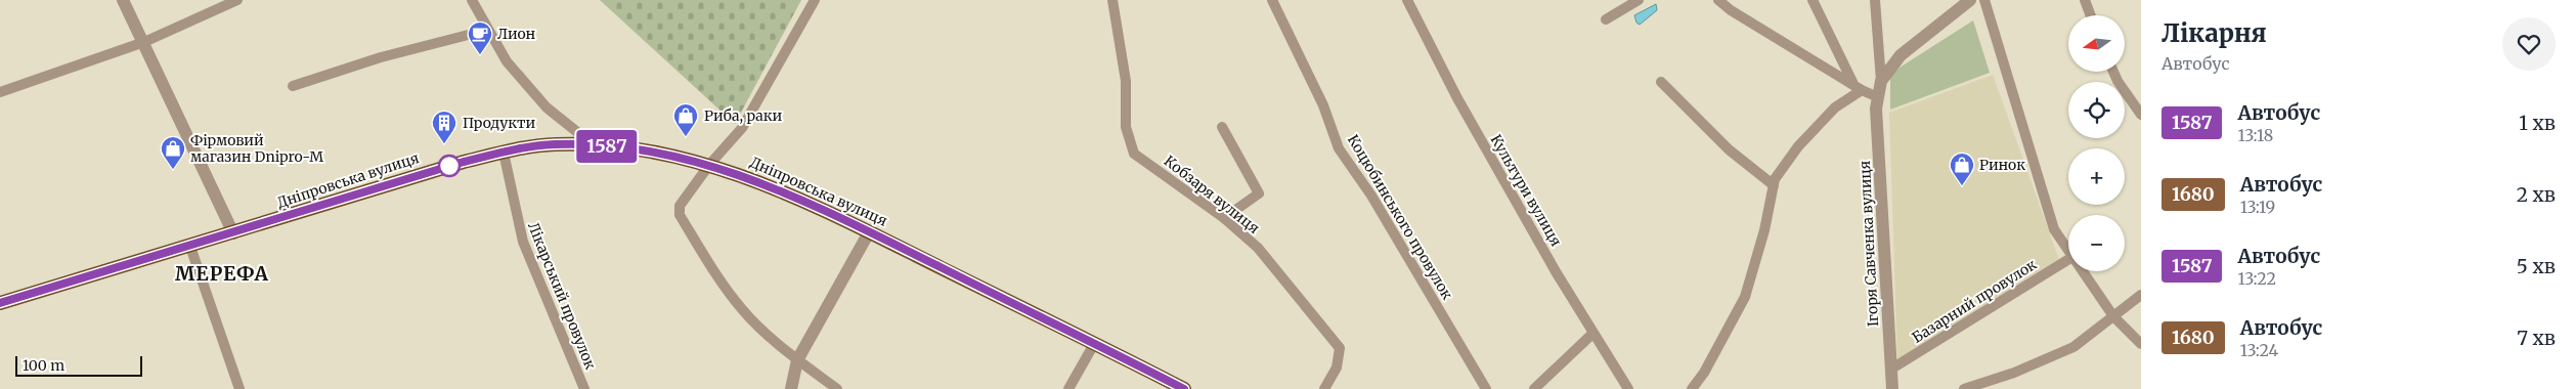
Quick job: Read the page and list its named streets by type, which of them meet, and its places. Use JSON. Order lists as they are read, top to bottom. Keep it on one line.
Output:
{"streets":{"highway":["Дніпровська вулиця"],"street":["Культури вулиця","Кобзаря вулиця","Коцюбинського провулок","Ігоря Савченка вулиця","Лікарський провулок","Базарний провулок"]},"crossings":[["Дніпровська вулиця","Лікарський провулок"],["Ігоря Савченка вулиця","Базарний провулок"]],"districts":["МЕРЕФА"],"places":{"cafe":["Лион"],"shop":["Риба, раки","Фірмовий магазин Dnipro-M","Ринок"],"building":["Продукти"]},"lines":["bus line 1587"],"scale_bar":"100 m","north":"left","page":{"on_map":"1587","heading":["Лікарня","Автобус"],"map_buttons":["+","−"],"list":[{"mark":"1587","name":"Автобус","note":"13:18","value":"1 хв"},{"mark":"1680","name":"Автобус","note":"13:19","value":"2 хв"},{"mark":"1587","name":"Автобус","note":"13:22","value":"5 хв"},{"mark":"1680","name":"Автобус","note":"13:24","value":"7 хв"}],"scale":"100 m"}}
